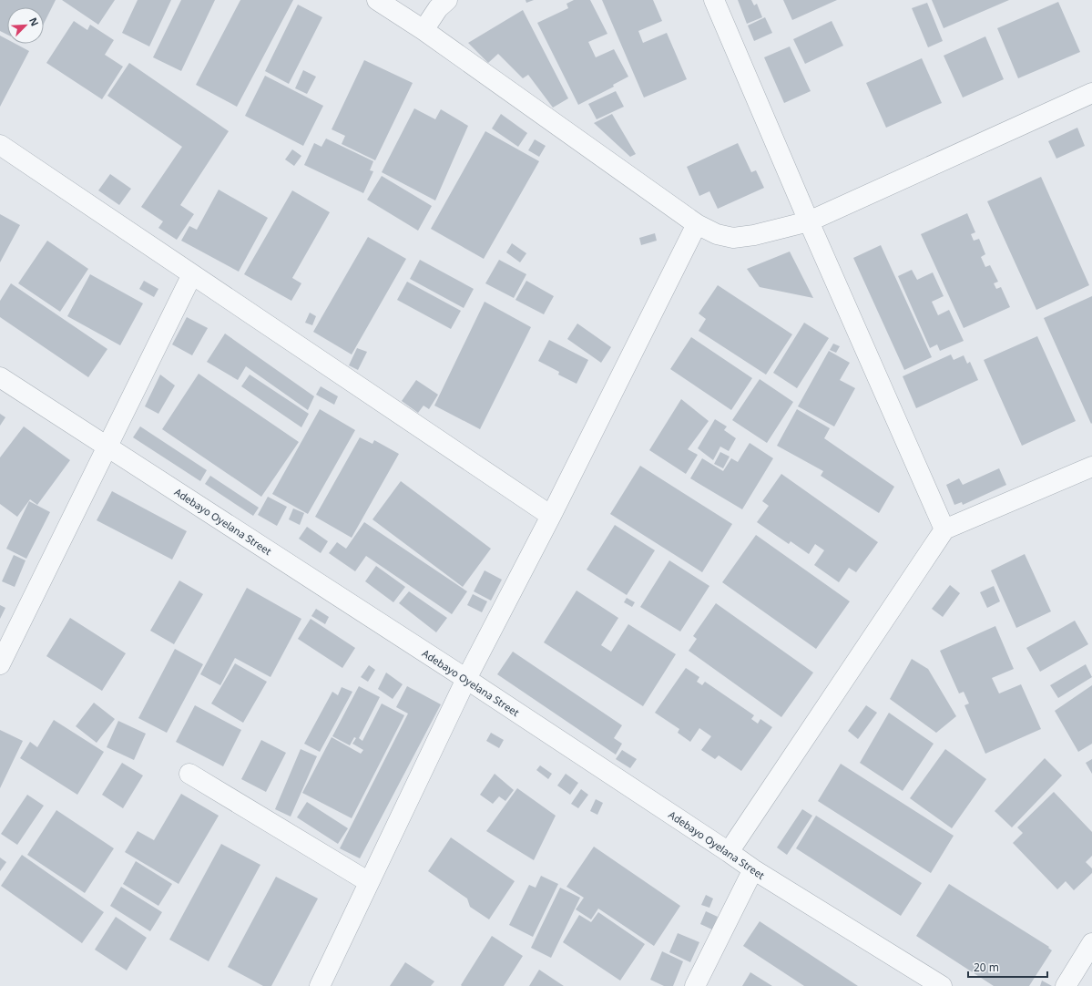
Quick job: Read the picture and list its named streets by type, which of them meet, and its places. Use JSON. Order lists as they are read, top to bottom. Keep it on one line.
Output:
{"streets":{"street":["Adebayo Oyelana Street"]},"scale_bar":"20 m","north":"top right"}
